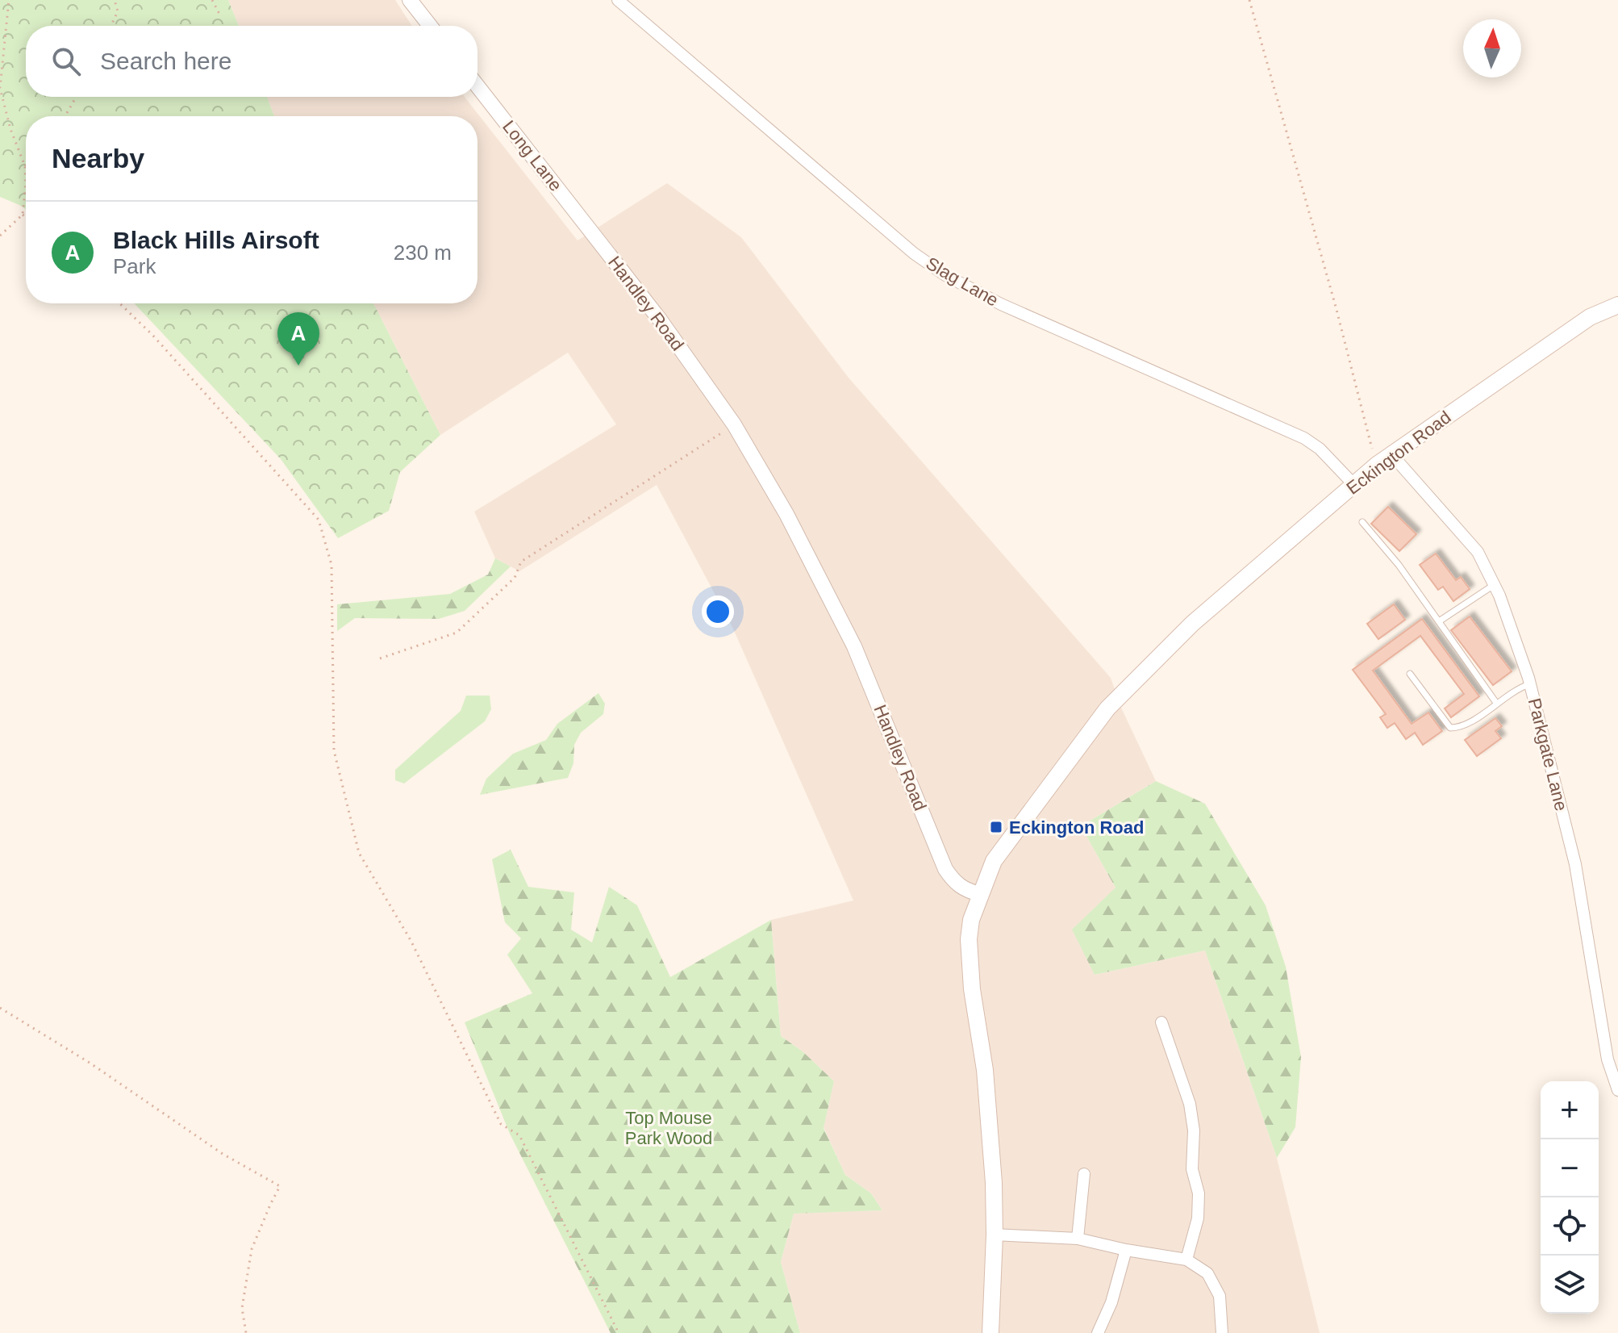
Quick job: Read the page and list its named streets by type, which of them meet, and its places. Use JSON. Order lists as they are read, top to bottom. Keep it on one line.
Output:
{"streets":{"main road":["Eckington Road"],"street":["Long Lane","Slag Lane","Handley Road","Parkgate Lane"]},"crossings":[["Long Lane","Handley Road"],["Slag Lane","Eckington Road"],["Handley Road","Eckington Road"],["Eckington Road","Parkgate Lane"]],"parks":["Top Mouse Park Wood"],"places":{"transit":["Eckington Road"]},"north":"top","page":{"search":"Search here","heading":"Nearby","list":[{"mark":"A","name":"Black Hills Airsoft","note":"Park","value":"230 m"}],"pins":"A","map_buttons":["+","−"]}}
